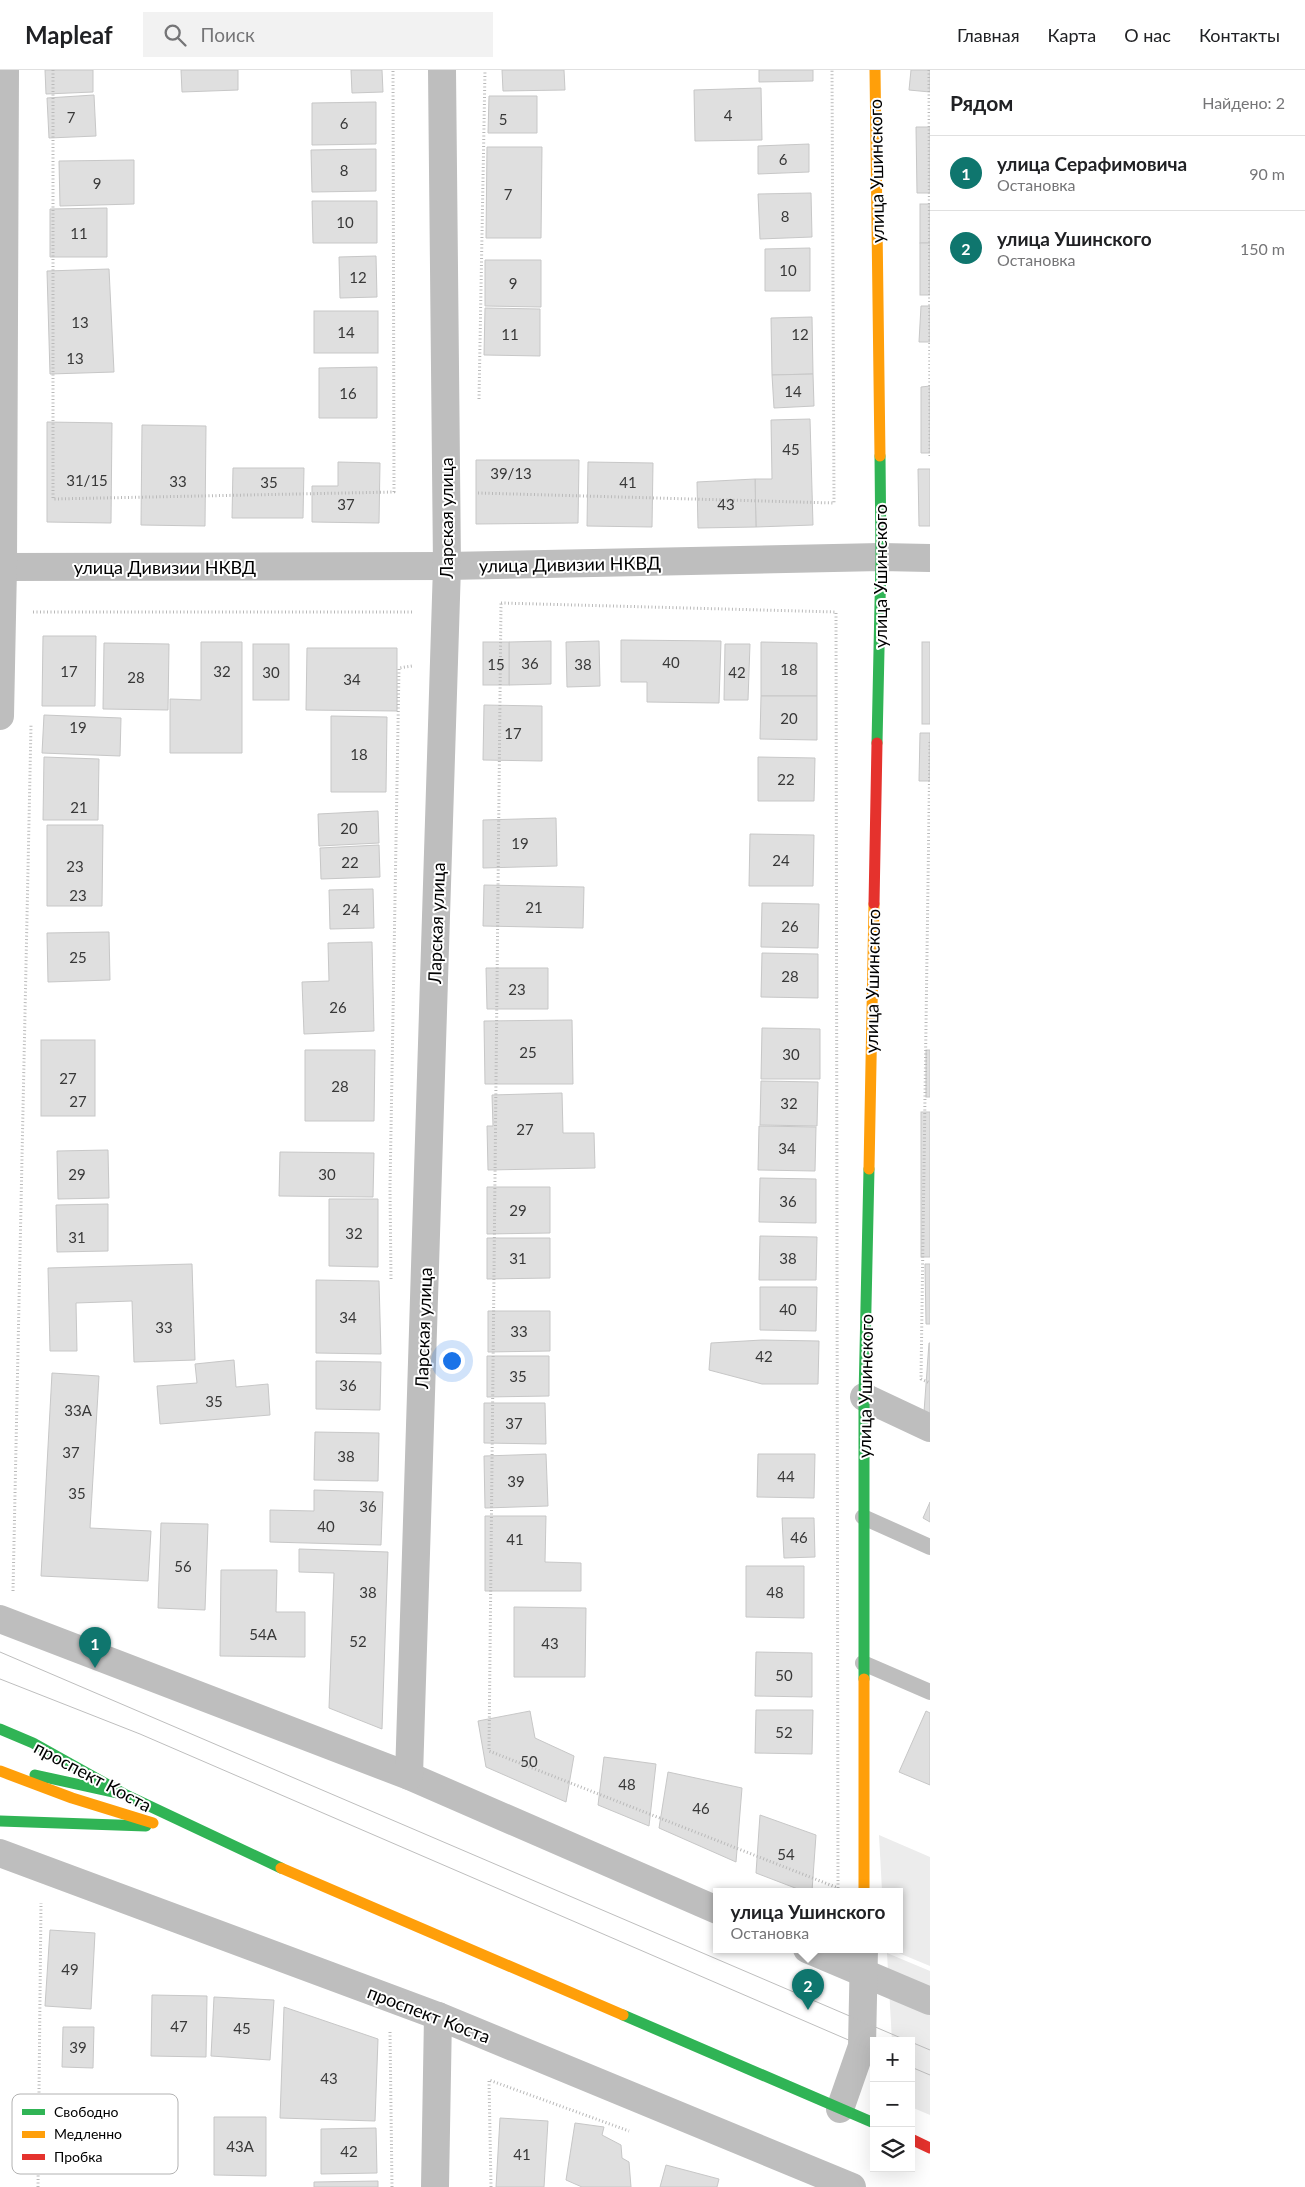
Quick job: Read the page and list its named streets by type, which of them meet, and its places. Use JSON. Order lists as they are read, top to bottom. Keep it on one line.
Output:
{"streets":{"street":["улица Ушинского","Ларская улица","улица Дивизии НКВД","проспект Коста"]},"crossings":[["улица Ушинского","улица Дивизии НКВД"],["Ларская улица","улица Дивизии НКВД"]],"house_numbers":["4","7","5","6","6","8","9","7","8","10","11","10","12","9","13","14","11","12","13","14","16","45","39/13","31/15","33","35","41","37","43","40","36","15","38","18","17","32","30","42","28","34","20","19","17","18","22","21","20","19","24","22","23","23","21","24","26","25","28","23","26","25","30","27","28","27","32","27","34","29","30","36","29","32","31","31","38","40","34","33","33","42","35","36","35","33А","37","37","38","44","39","35","36","40","46","41","56","38","48","54А","52","43","50","52","50","48","46","54","49","47","45","39","43","43А","42","41"],"legend":["Свободно","Медленно","Пробка"],"page":{"header":"Mapleaf","search":"Поиск","nav":["Главная","Карта","О нас","Контакты"],"heading":["Рядом","Найдено: 2"],"list":[{"mark":"1","name":"улица Серафимовича","note":"Остановка","value":"90 m"},{"mark":"2","name":"улица Ушинского","note":"Остановка","value":"150 m"}],"pins":["1","2"],"popup":["улица Ушинского","Остановка"],"map_buttons":["+","−"]}}
